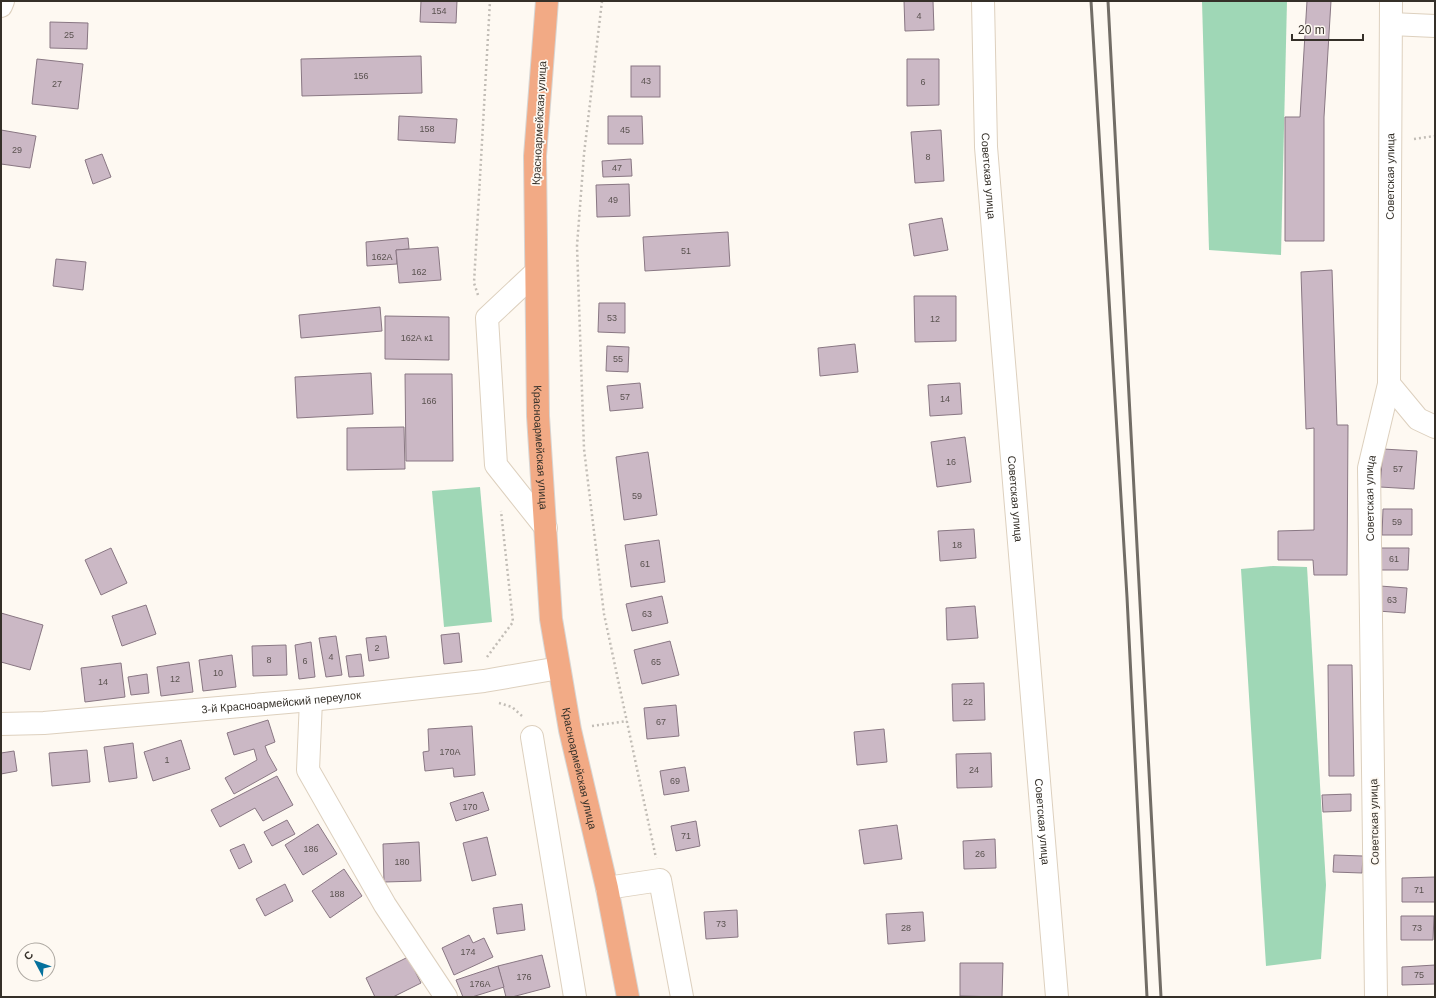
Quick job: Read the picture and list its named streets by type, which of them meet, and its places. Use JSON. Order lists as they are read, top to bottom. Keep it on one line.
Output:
{"streets":{"main road":["Красноармейская улица"],"street":["Советская улица","3-й Красноармейский переулок"]},"crossings":[["Красноармейская улица","3-й Красноармейский переулок"]],"house_numbers":["154","4","25","156","43","6","27","158","45","29","8","47","49","51","162А","162","53","12","162А к1","55","57","14","166","16","57","59","59","18","61","61","63","63","2","4","8","6","65","10","12","14","22","67","170А","1","24","69","170","71","186","26","180","71","188","73","28","73","174","75","176","176А"],"scale_bar":"20 m","north":"top left"}
